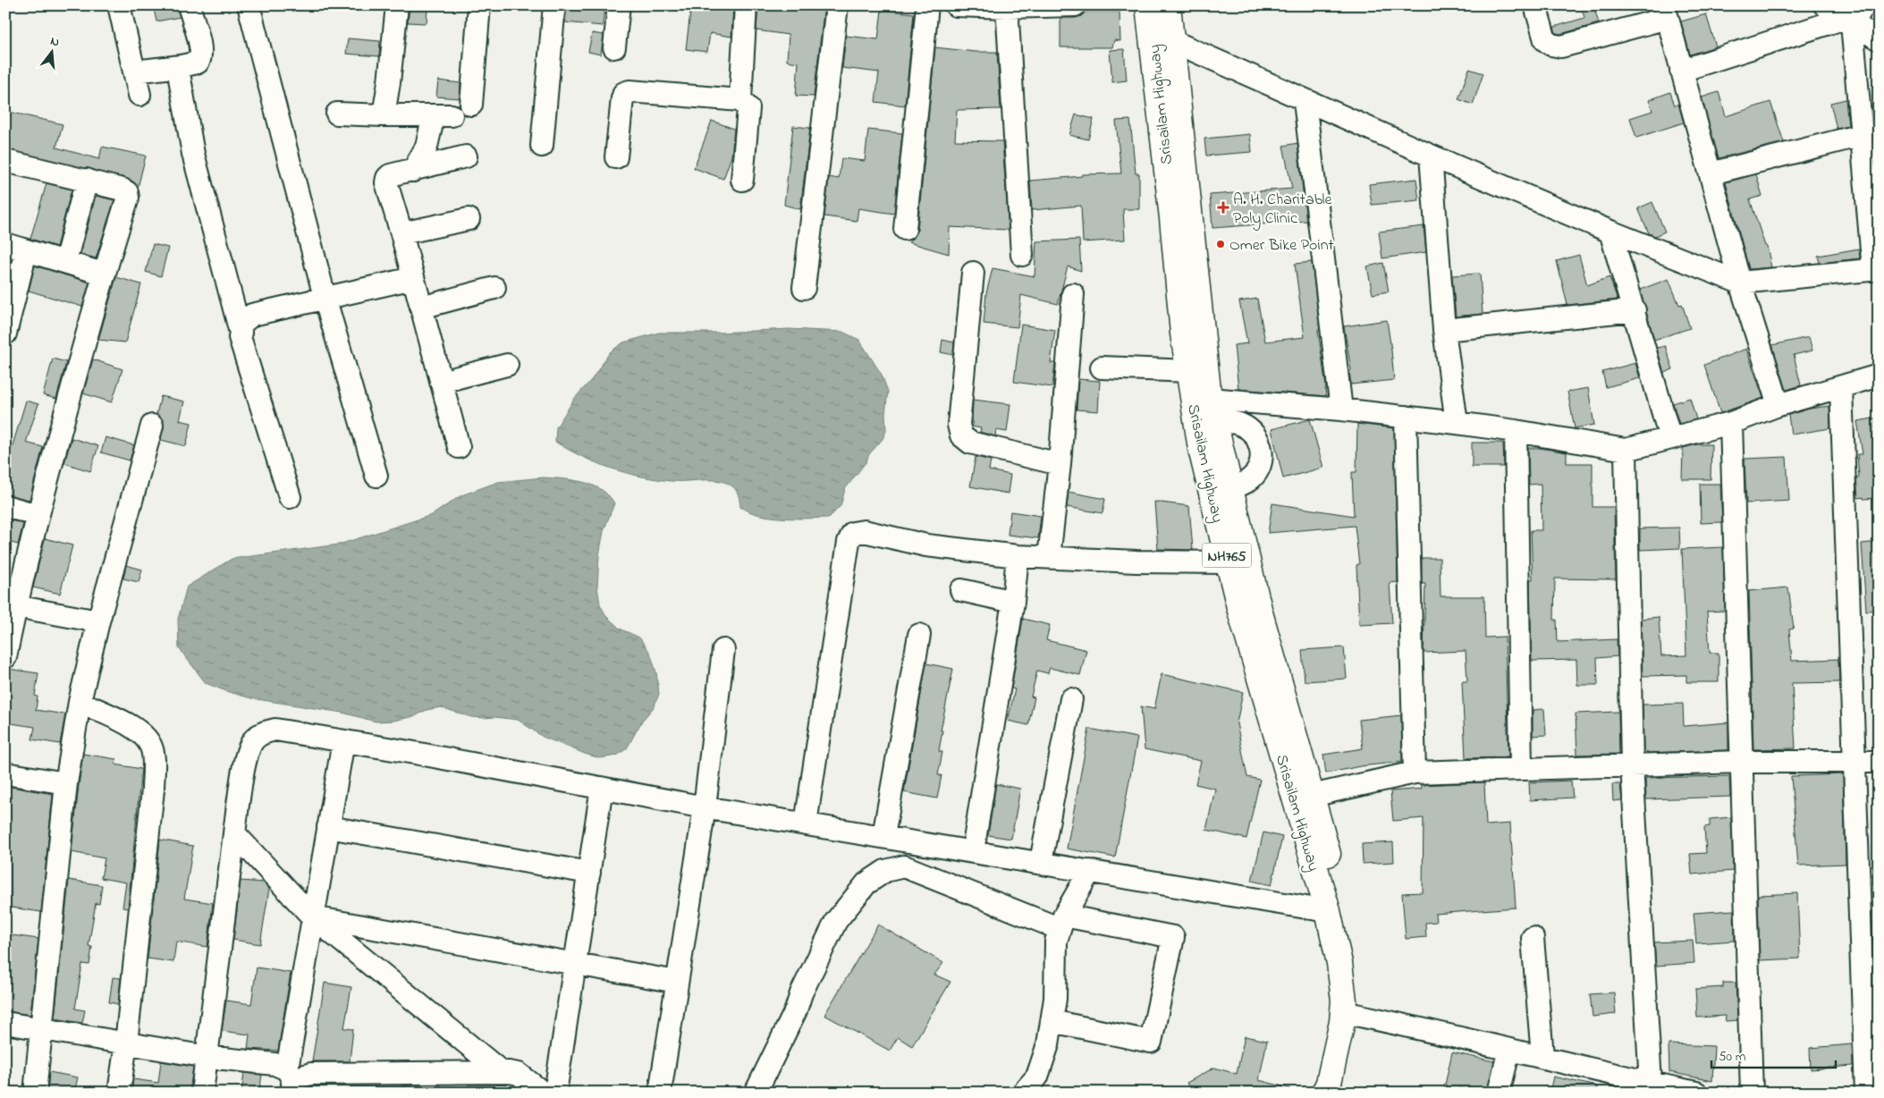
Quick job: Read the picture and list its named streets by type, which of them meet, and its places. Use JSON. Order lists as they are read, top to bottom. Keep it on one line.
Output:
{"streets":{"highway":["Srisailam Highway","NH765"]},"places":{"health":["A. H. Charitable Poly Clinic"],"other":["Omer Bike Point"]},"scale_bar":"50 m","north":"top"}
